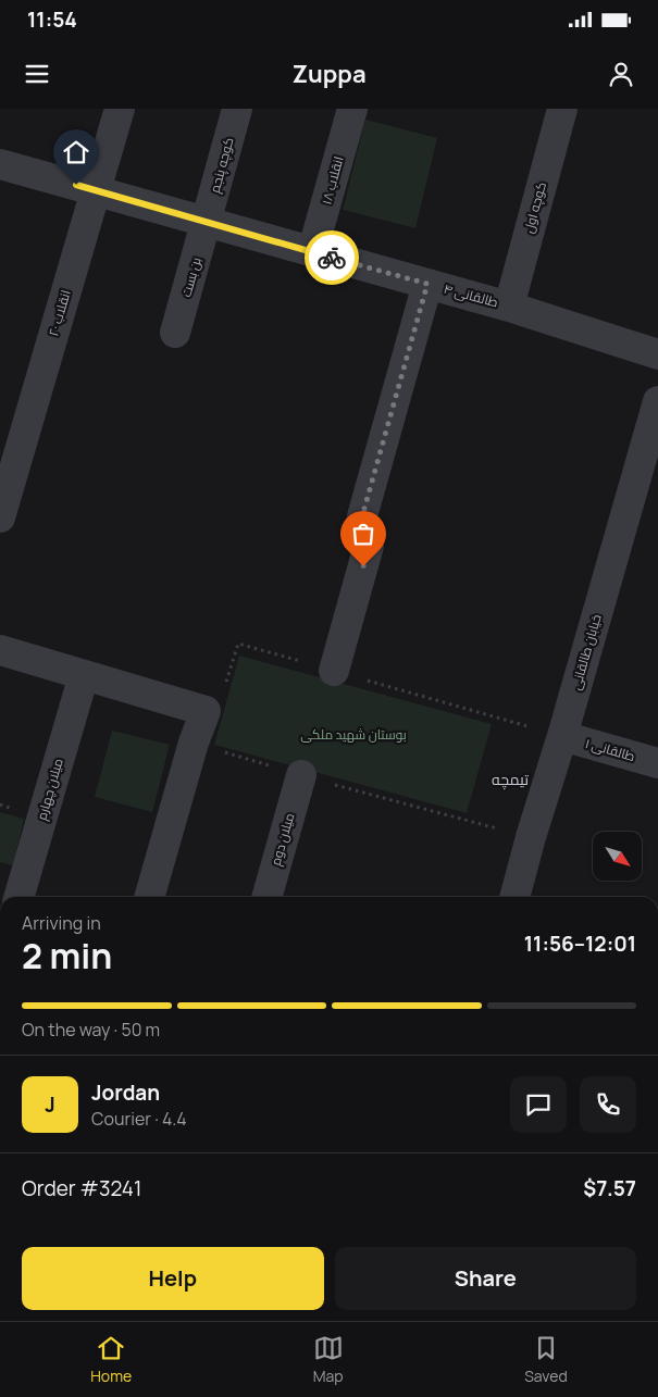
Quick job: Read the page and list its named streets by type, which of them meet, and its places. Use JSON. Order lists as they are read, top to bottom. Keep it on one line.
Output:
{"streets":{"street":["کوچه پنجم","انقلاب ۱۸","کوچه اول","بن بست","طالقانی ۴","انقلاب ۲۰","خیابان طالقانی","طالقانی ۱","میلان چهارم","میلان دوم"]},"crossings":[["کوچه پنجم","بن بست"],["کوچه پنجم","طالقانی ۴"],["انقلاب ۱۸","طالقانی ۴"],["کوچه اول","طالقانی ۴"],["بن بست","طالقانی ۴"],["طالقانی ۴","انقلاب ۲۰"],["خیابان طالقانی","طالقانی ۱"]],"districts":["تیمچه"],"parks":["بوستان شهید ملکی"],"north":"bottom right","page":{"status":"11:54","header":"Zuppa","heading":["2 min","Arriving in","11:56–12:01"],"panel":["Jordan","Courier · 4.4","Order #3241","$7.57"],"bar":"On the way · 50 m","round":"J","buttons":["Help","Share"],"tabs":["Home","Map","Saved"]}}
